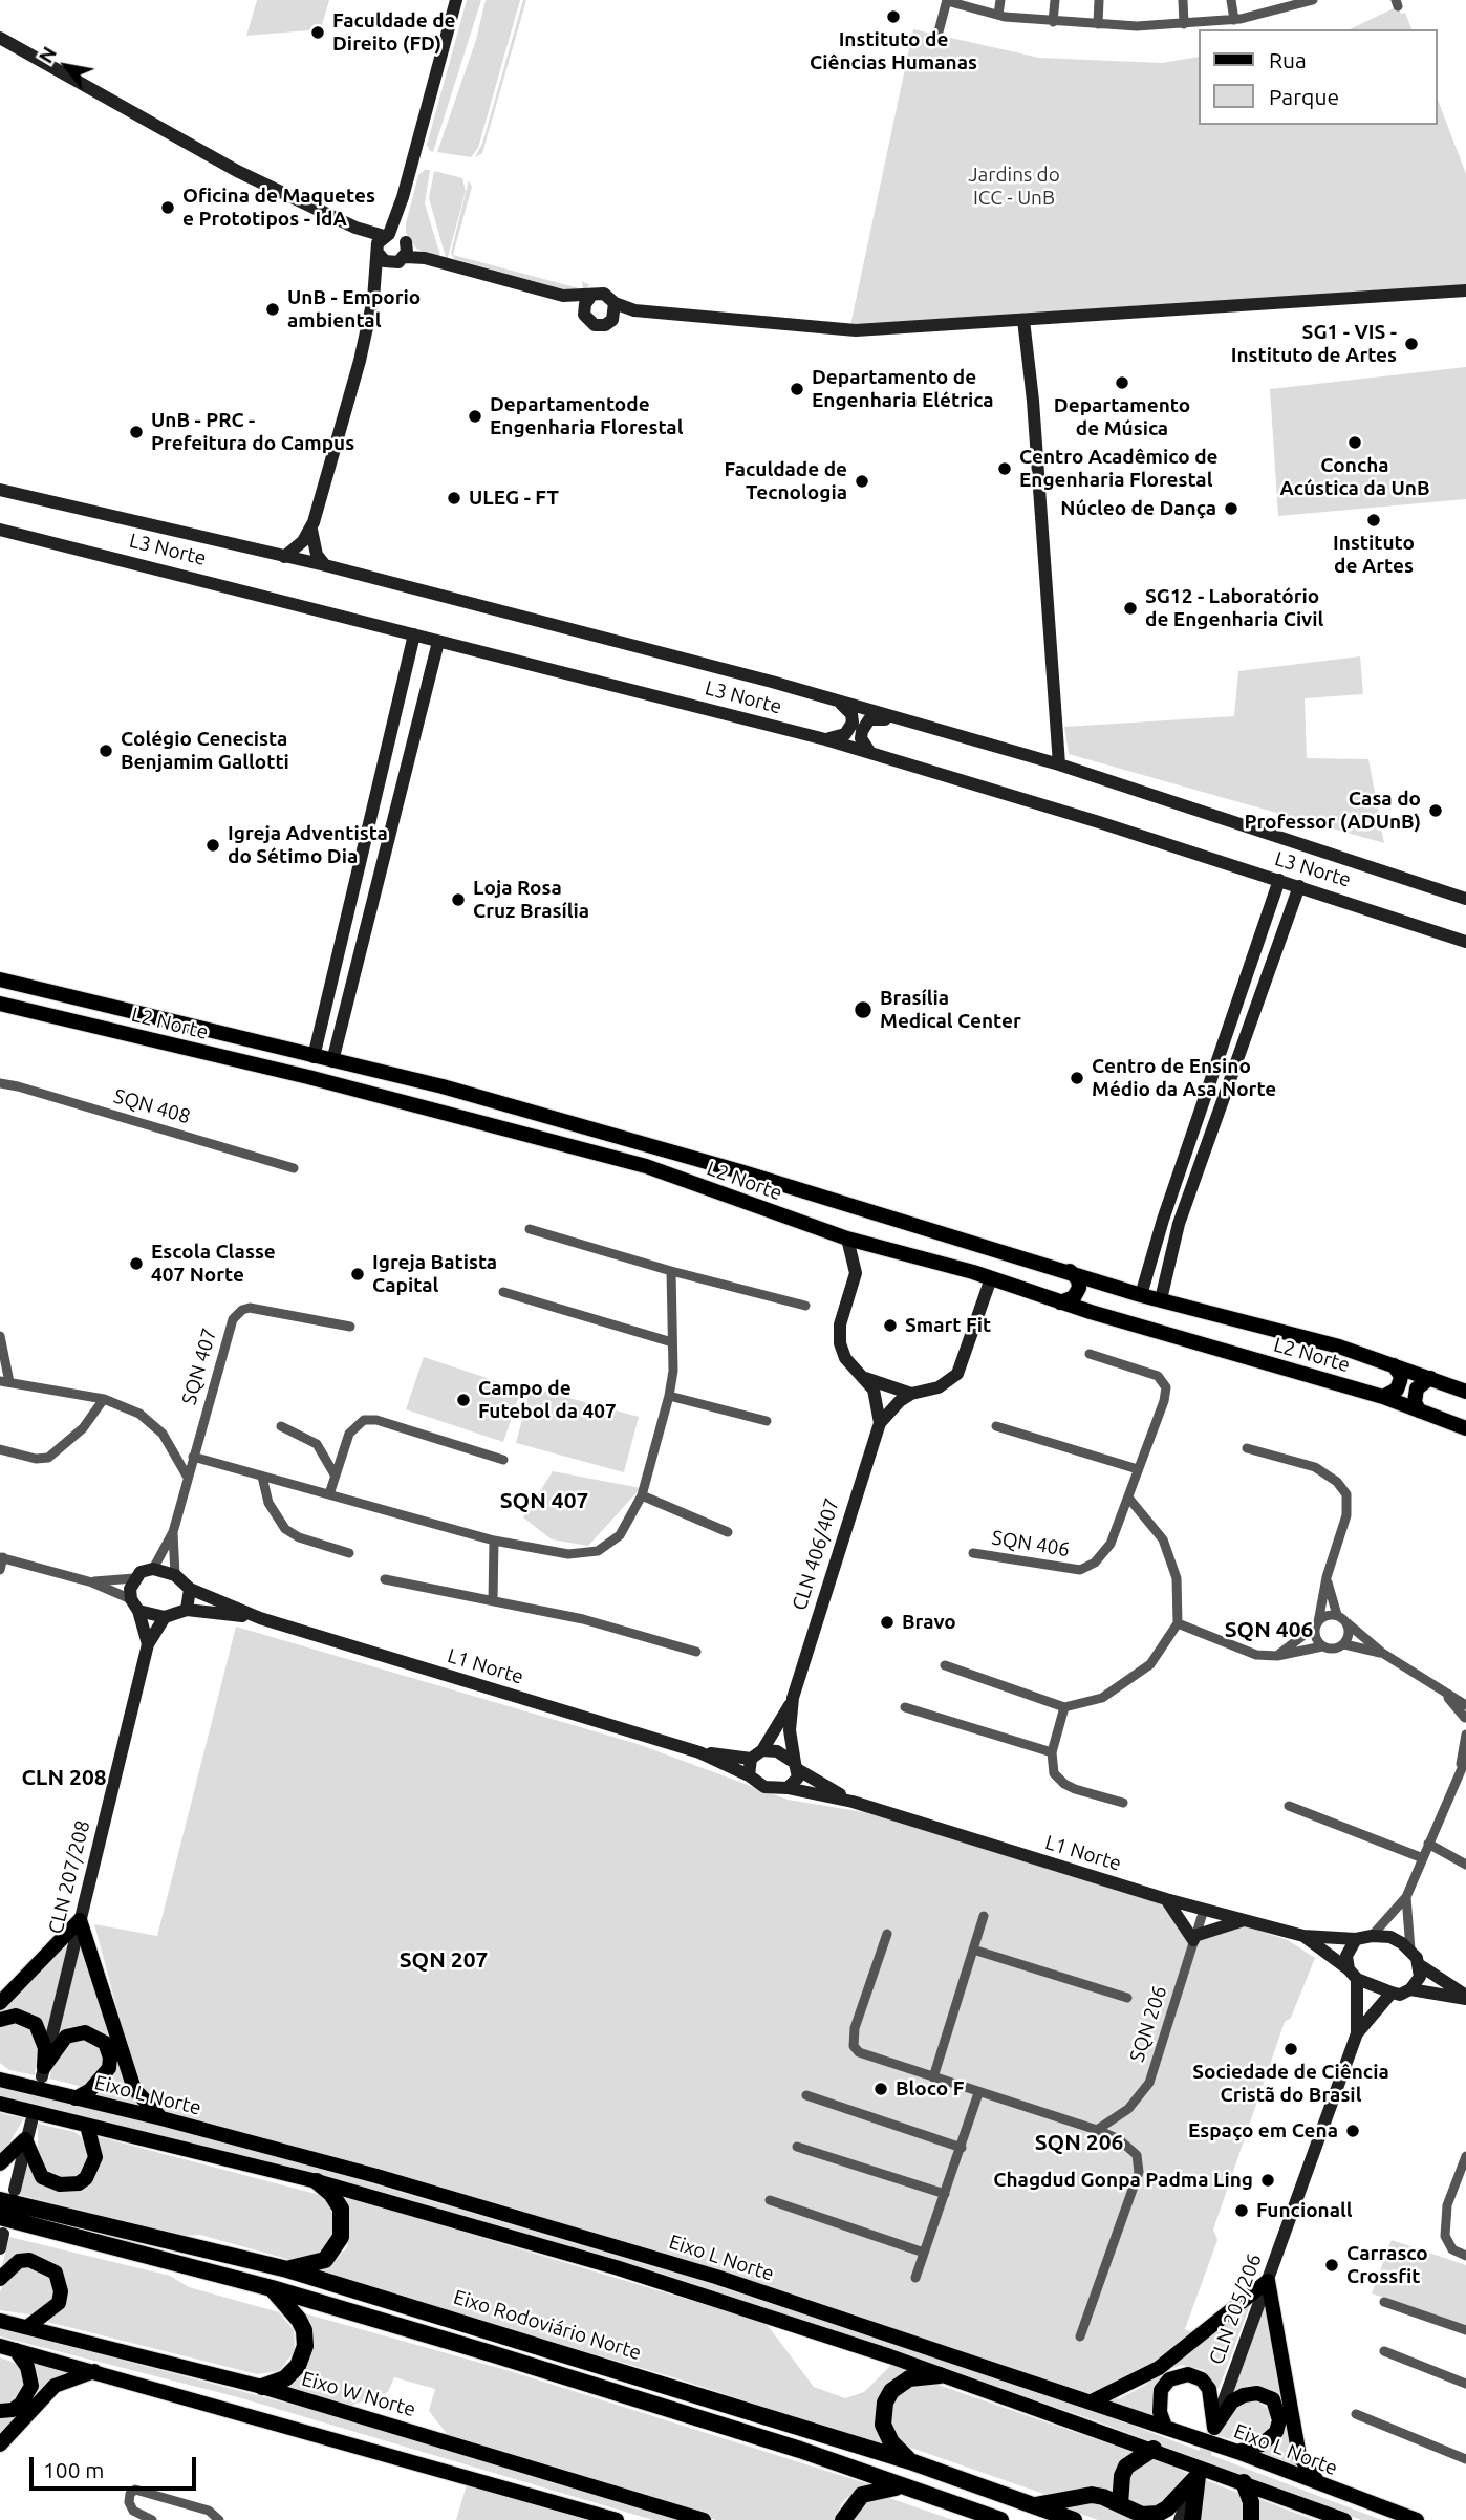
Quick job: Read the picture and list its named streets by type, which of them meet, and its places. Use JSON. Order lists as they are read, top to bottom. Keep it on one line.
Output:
{"streets":{"highway":["Eixo Rodoviário Norte"],"main road":["L2 Norte","Eixo L Norte","Eixo W Norte"],"street":["L3 Norte","SQN 408","SQN 407","SQN 406","CLN 406/407","L1 Norte","CLN 207/208","SQN 206","CLN 205/206"]},"crossings":[["CLN 406/407","L1 Norte"],["L1 Norte","CLN 207/208"],["L1 Norte","SQN 206"],["L1 Norte","CLN 205/206"]],"districts":["SQN 407","SQN 406","CLN 208","SQN 207","SQN 206"],"parks":["Jardins do ICC - UnB"],"places":["Instituto de Ciências Humanas","Faculdade de Direito (FD)","Oficina de Maquetes e Prototipos - IdA","UnB - Emporio ambiental","SG1 - VIS - Instituto de Artes","Departamento de Música","Departamento de Engenharia Elétrica","Departamentode Engenharia Florestal","UnB - PRC - Prefeitura do Campus","Concha Acústica da UnB","Centro Acadêmico de Engenharia Florestal","Faculdade de Tecnologia","ULEG - FT","Núcleo de Dança","Instituto de Artes","SG12 - Laboratório de Engenharia Civil","Colégio Cenecista Benjamim Gallotti","Casa do Professor (ADUnB)","Igreja Adventista do Sétimo Dia","Loja Rosa Cruz Brasília","Brasília Medical Center","Centro de Ensino Médio da Asa Norte","Escola Classe 407 Norte","Igreja Batista Capital","Smart Fit","Campo de Futebol da 407","Bravo","Sociedade de Ciência Cristã do Brasil","Bloco F","Espaço em Cena","Chagdud Gonpa Padma Ling","Funcionall","Carrasco Crossfit"],"legend":["Rua","Parque"],"scale_bar":"100 m","north":"top left"}
